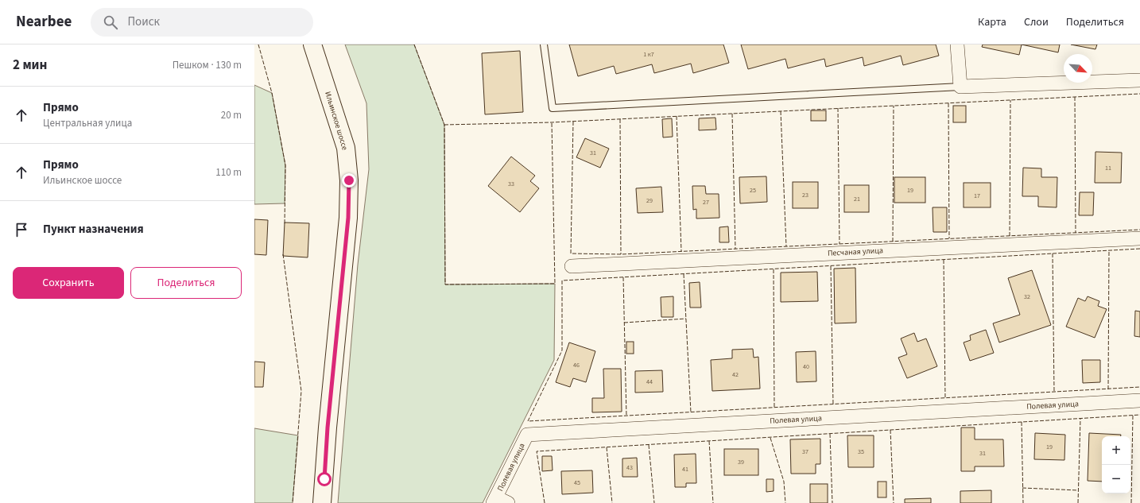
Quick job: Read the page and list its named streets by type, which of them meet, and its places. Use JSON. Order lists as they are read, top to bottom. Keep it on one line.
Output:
{"streets":{"main road":["Ильинское шоссе"],"street":["Песчаная улица","Полевая улица"]},"house_numbers":["1 к7","31","11","33","25","19","23","17","21","29","27","32","46","40","42","44","19","37","35","31","39","43","41","45"],"north":"bottom right","page":{"header":"Nearbee","search":"Поиск","nav":["Карта","Слои","Поделиться"],"heading":["2 мин","Пешком · 130 m"],"list":[["Прямо","Центральная улица","20 m"],["Прямо","Ильинское шоссе","110 m"],"Пункт назначения"],"buttons":["Сохранить","Поделиться"],"map_buttons":["+","−"]}}
